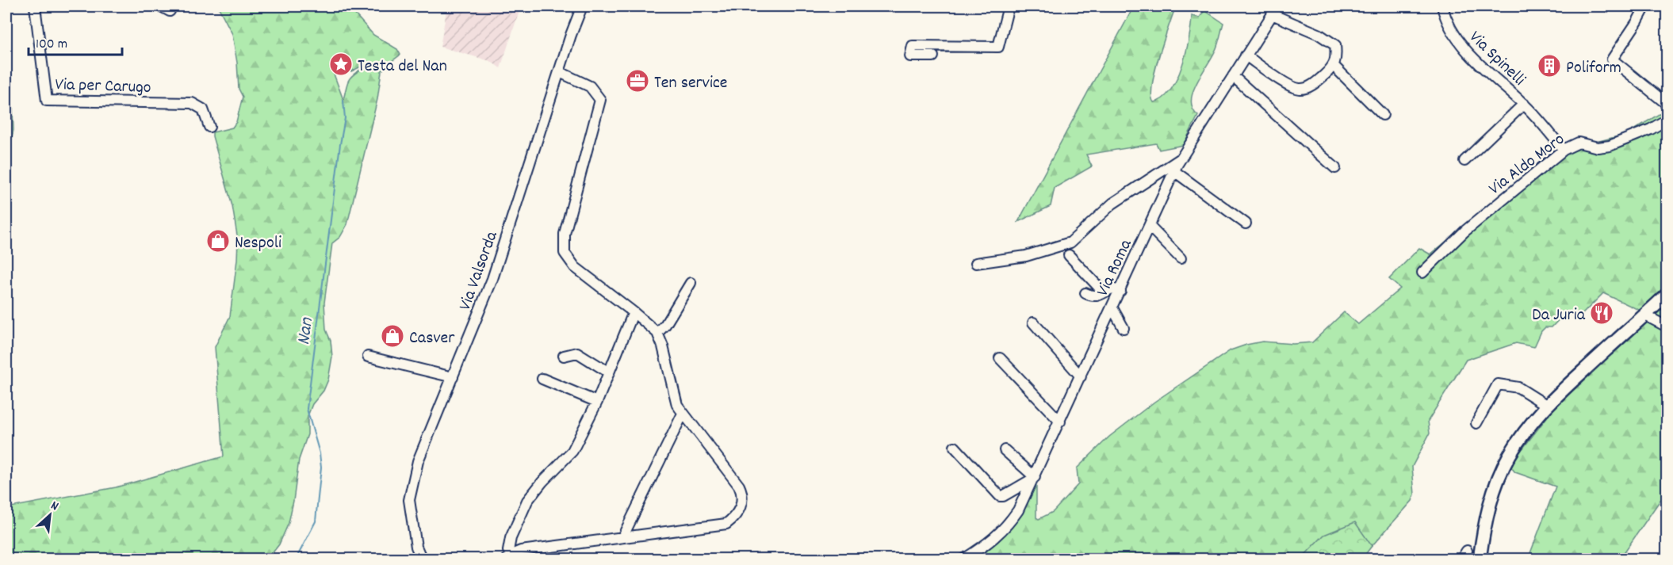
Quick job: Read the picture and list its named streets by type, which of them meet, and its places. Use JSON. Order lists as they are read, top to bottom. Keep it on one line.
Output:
{"streets":{"street":["Via Spinelli","Via per Carugo","Via Aldo Moro","Via Roma","Via Valsorda"]},"crossings":[["Via Spinelli","Via Aldo Moro"]],"water":["Nan"],"places":{"place":["Testa del Nan"],"building":["Poliform"],"office":["Ten service"],"shop":["Nespoli","Casver"],"restaurant":["Da Juria"]},"scale_bar":"100 m","north":"top right"}
